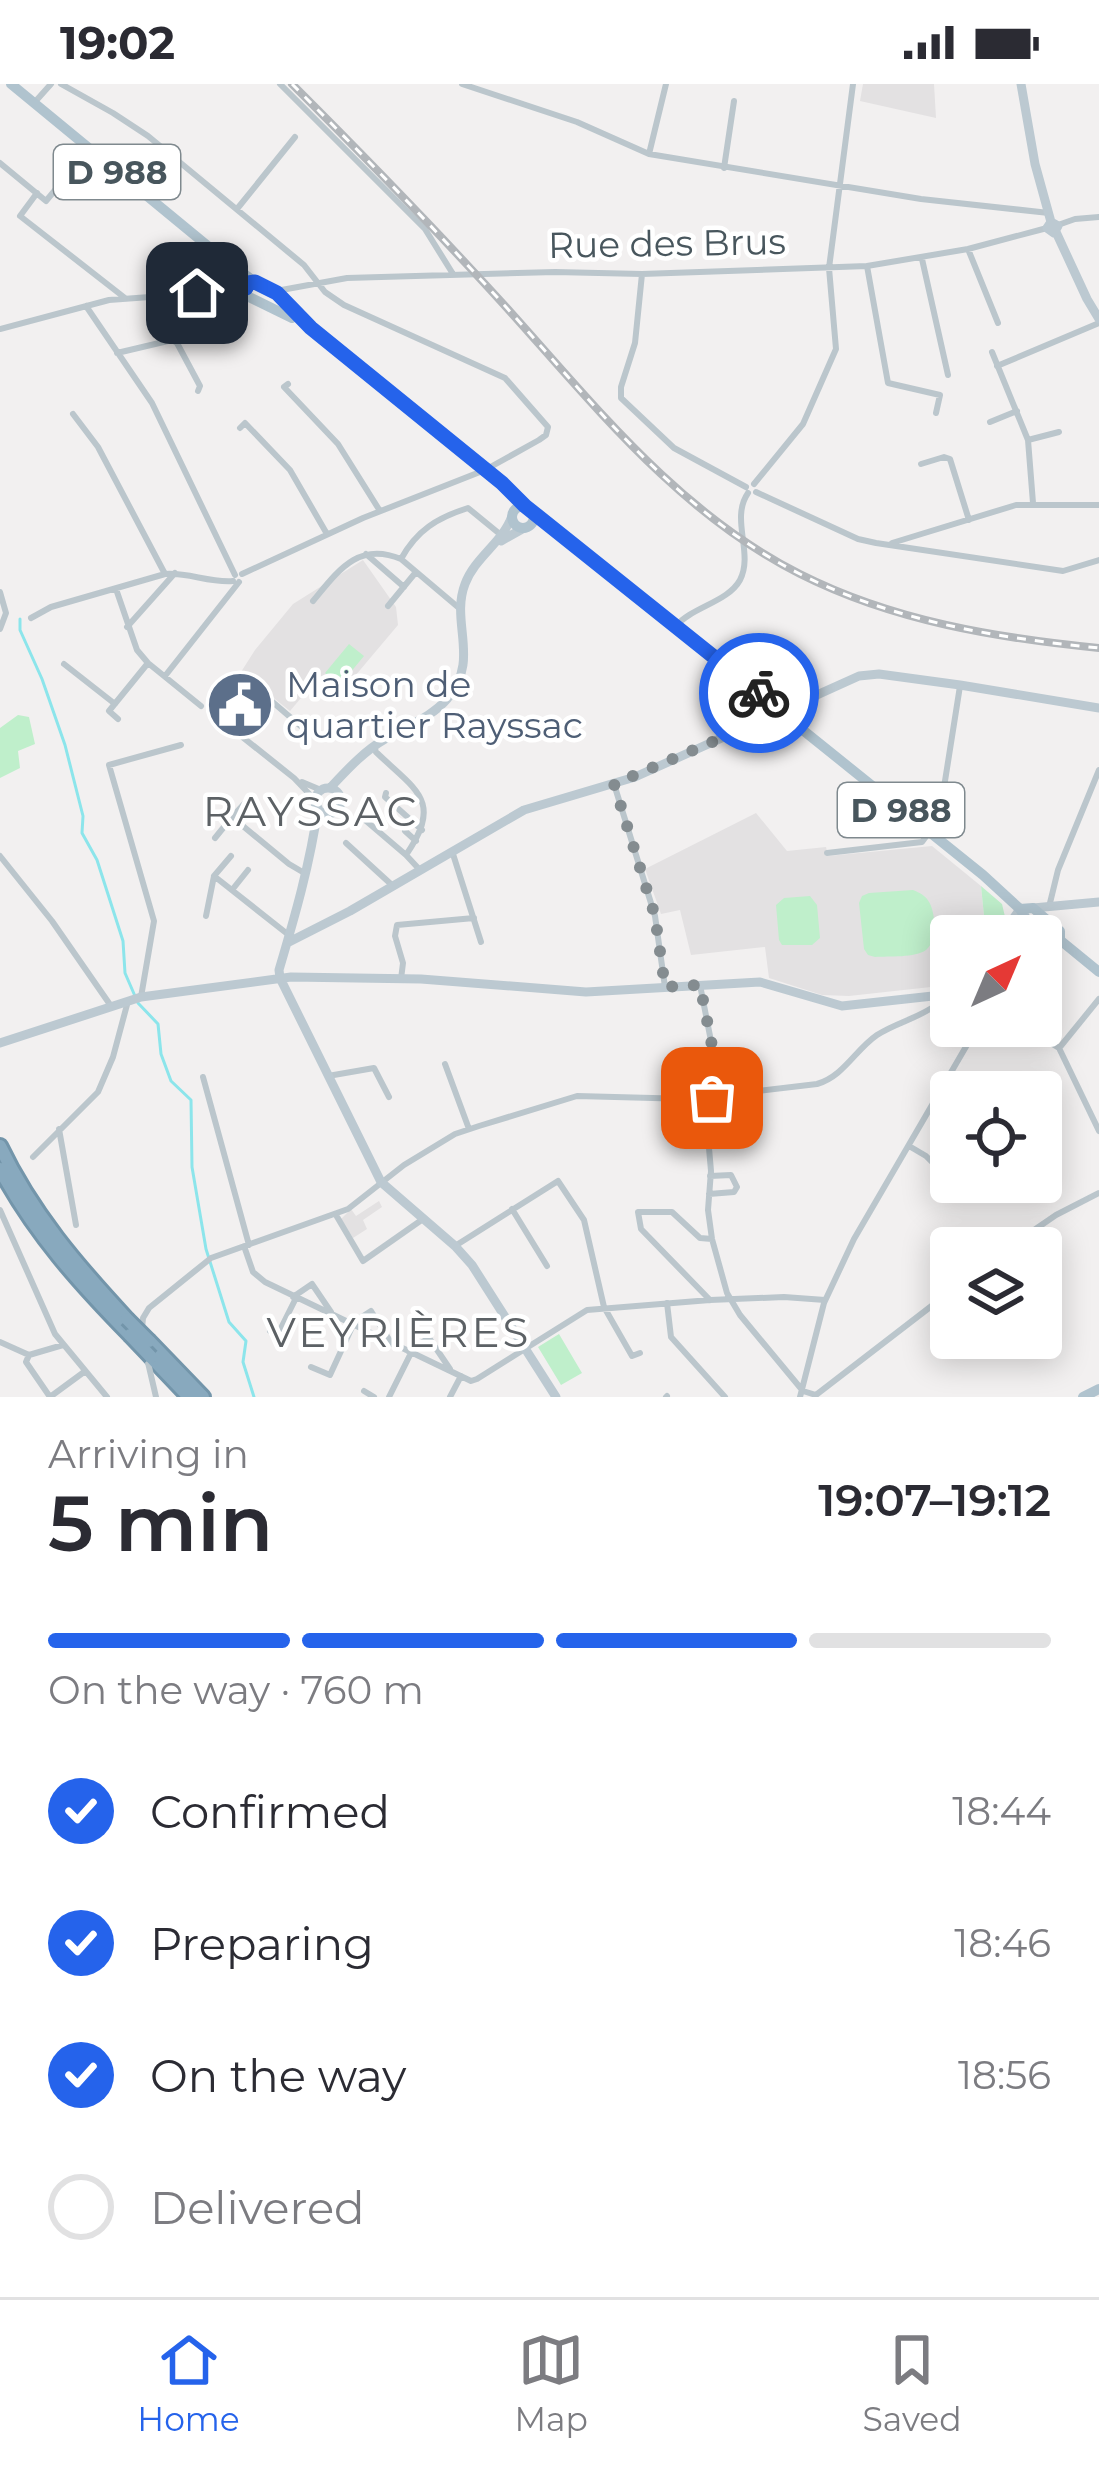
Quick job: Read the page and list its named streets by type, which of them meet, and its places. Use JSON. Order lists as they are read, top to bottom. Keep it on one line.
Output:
{"streets":{"main road":["D 988"],"street":["Rue des Brus"]},"districts":["RAYSSAC","VEYRIÈRES"],"places":{"public building":["Maison de quartier Rayssac"]},"north":"top right","page":{"status":"19:02","heading":["5 min","Arriving in","19:07–19:12"],"bar":"On the way · 760 m","list":[["Confirmed","18:44"],["Preparing","18:46"],["On the way","18:56"],"Delivered"],"tabs":["Home","Map","Saved"]}}
